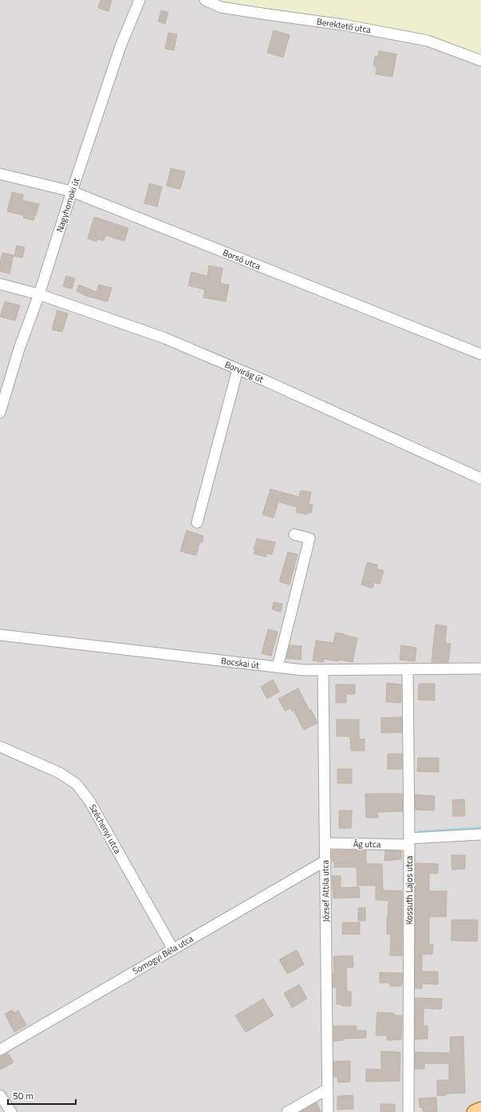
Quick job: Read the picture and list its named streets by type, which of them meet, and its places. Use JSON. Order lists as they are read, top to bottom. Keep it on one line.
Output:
{"streets":{"street":["Berektető utca","Nagyhomoki út","Borsó utca","Borvirág út","Bocskai út","Széchenyi utca","Ág utca","Kossuth Lajos utca","József Attila utca","Somogyi Béla utca"]},"crossings":[["Nagyhomoki út","Borsó utca"],["Nagyhomoki út","Borvirág út"],["Bocskai út","Kossuth Lajos utca"],["Bocskai út","József Attila utca"],["Széchenyi utca","Somogyi Béla utca"],["Ág utca","Kossuth Lajos utca"],["Ág utca","József Attila utca"],["József Attila utca","Somogyi Béla utca"]],"scale_bar":"50 m"}
